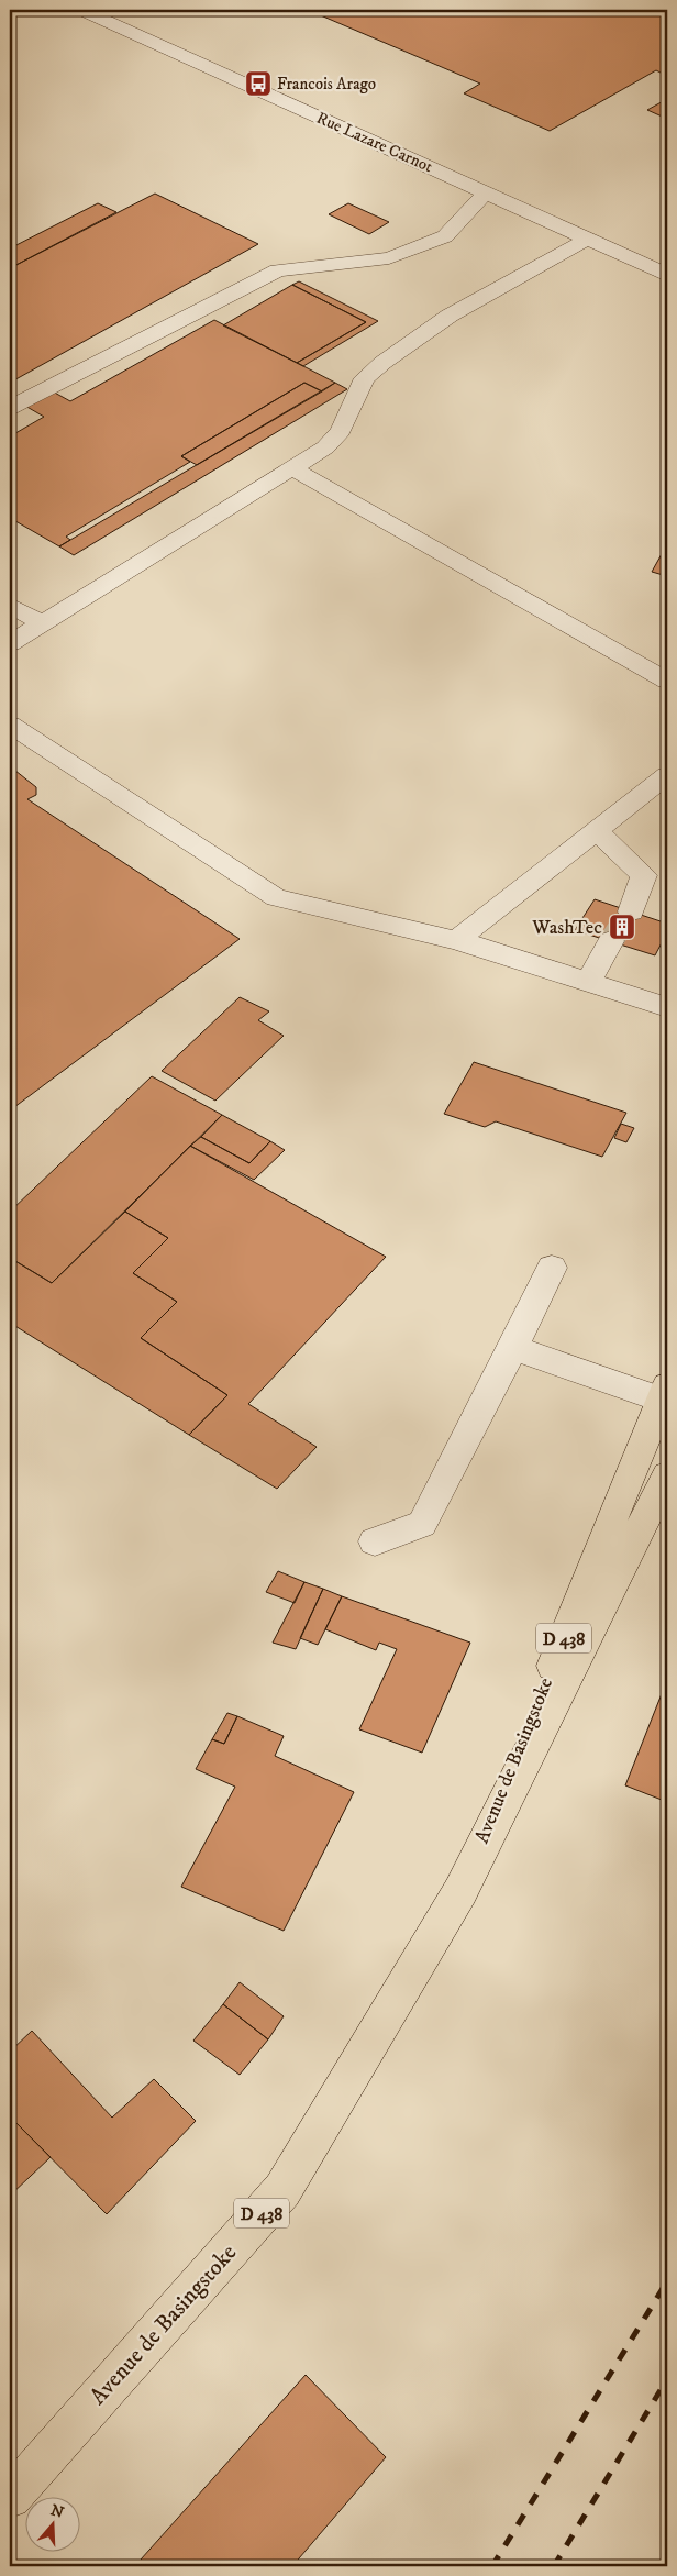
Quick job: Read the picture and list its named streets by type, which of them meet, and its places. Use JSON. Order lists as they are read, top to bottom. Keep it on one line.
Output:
{"streets":{"main road":["D 438","Avenue de Basingstoke"],"street":["Rue Lazare Carnot"]},"places":{"bus stop":["Francois Arago"],"building":["WashTec"]},"north":"top"}
